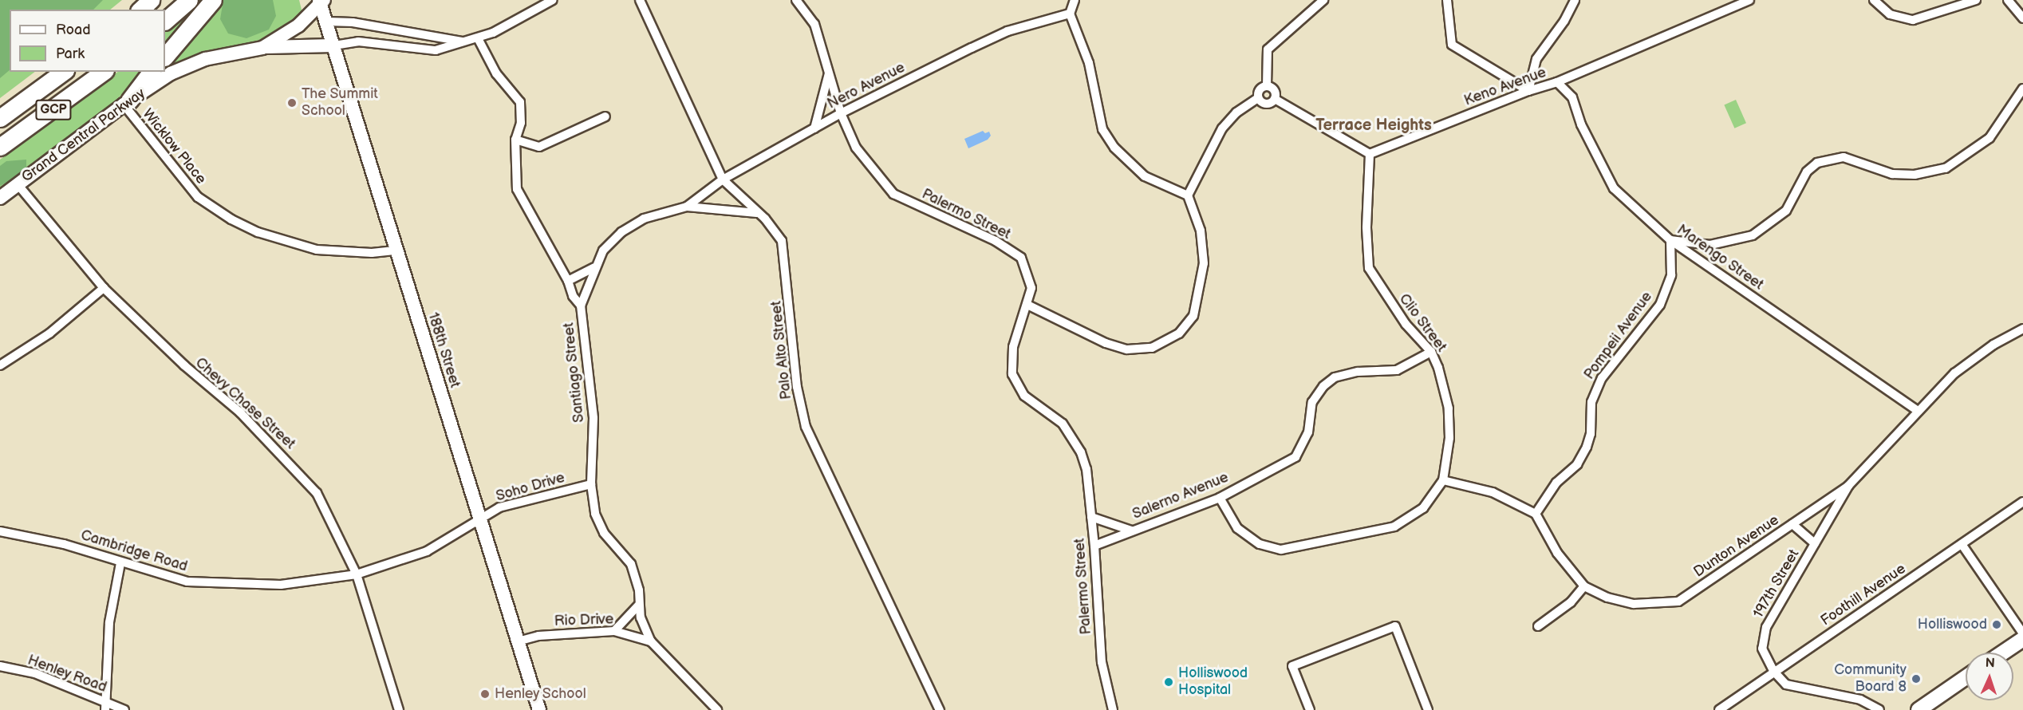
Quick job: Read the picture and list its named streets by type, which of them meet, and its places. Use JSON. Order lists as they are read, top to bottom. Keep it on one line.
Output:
{"streets":{"highway":["GCP"],"street":["Nero Avenue","Keno Avenue","Grand Central Parkway","Wicklow Place","Palermo Street","Marengo Street","Clio Street","Pompeii Avenue","188th Street","Palo Alto Street","Santiago Street","Chevy Chase Street","Soho Drive","Salerno Avenue","Dunton Avenue","Cambridge Road","197th Street","Foothill Avenue","Rio Drive","Henley Road"]},"crossings":[["Nero Avenue","Palermo Street"],["Nero Avenue","Palo Alto Street"],["Nero Avenue","Santiago Street"],["Keno Avenue","Marengo Street"],["Keno Avenue","Clio Street"],["Grand Central Parkway","Wicklow Place"],["Grand Central Parkway","188th Street"],["Grand Central Parkway","Chevy Chase Street"],["Wicklow Place","188th Street"],["Palermo Street","Salerno Avenue"],["Marengo Street","Pompeii Avenue"],["Marengo Street","Dunton Avenue"],["Clio Street","Salerno Avenue"],["Pompeii Avenue","Dunton Avenue"],["188th Street","Soho Drive"],["188th Street","Cambridge Road"],["188th Street","Rio Drive"],["Santiago Street","Soho Drive"],["Santiago Street","Rio Drive"],["Chevy Chase Street","Cambridge Road"],["Soho Drive","Cambridge Road"],["Dunton Avenue","197th Street"],["197th Street","Foothill Avenue"]],"districts":["Terrace Heights"],"places":["The Summit School","Holliswood","Community Board 8","Holliswood Hospital","Henley School"],"legend":["Road","Park"],"north":"top"}
